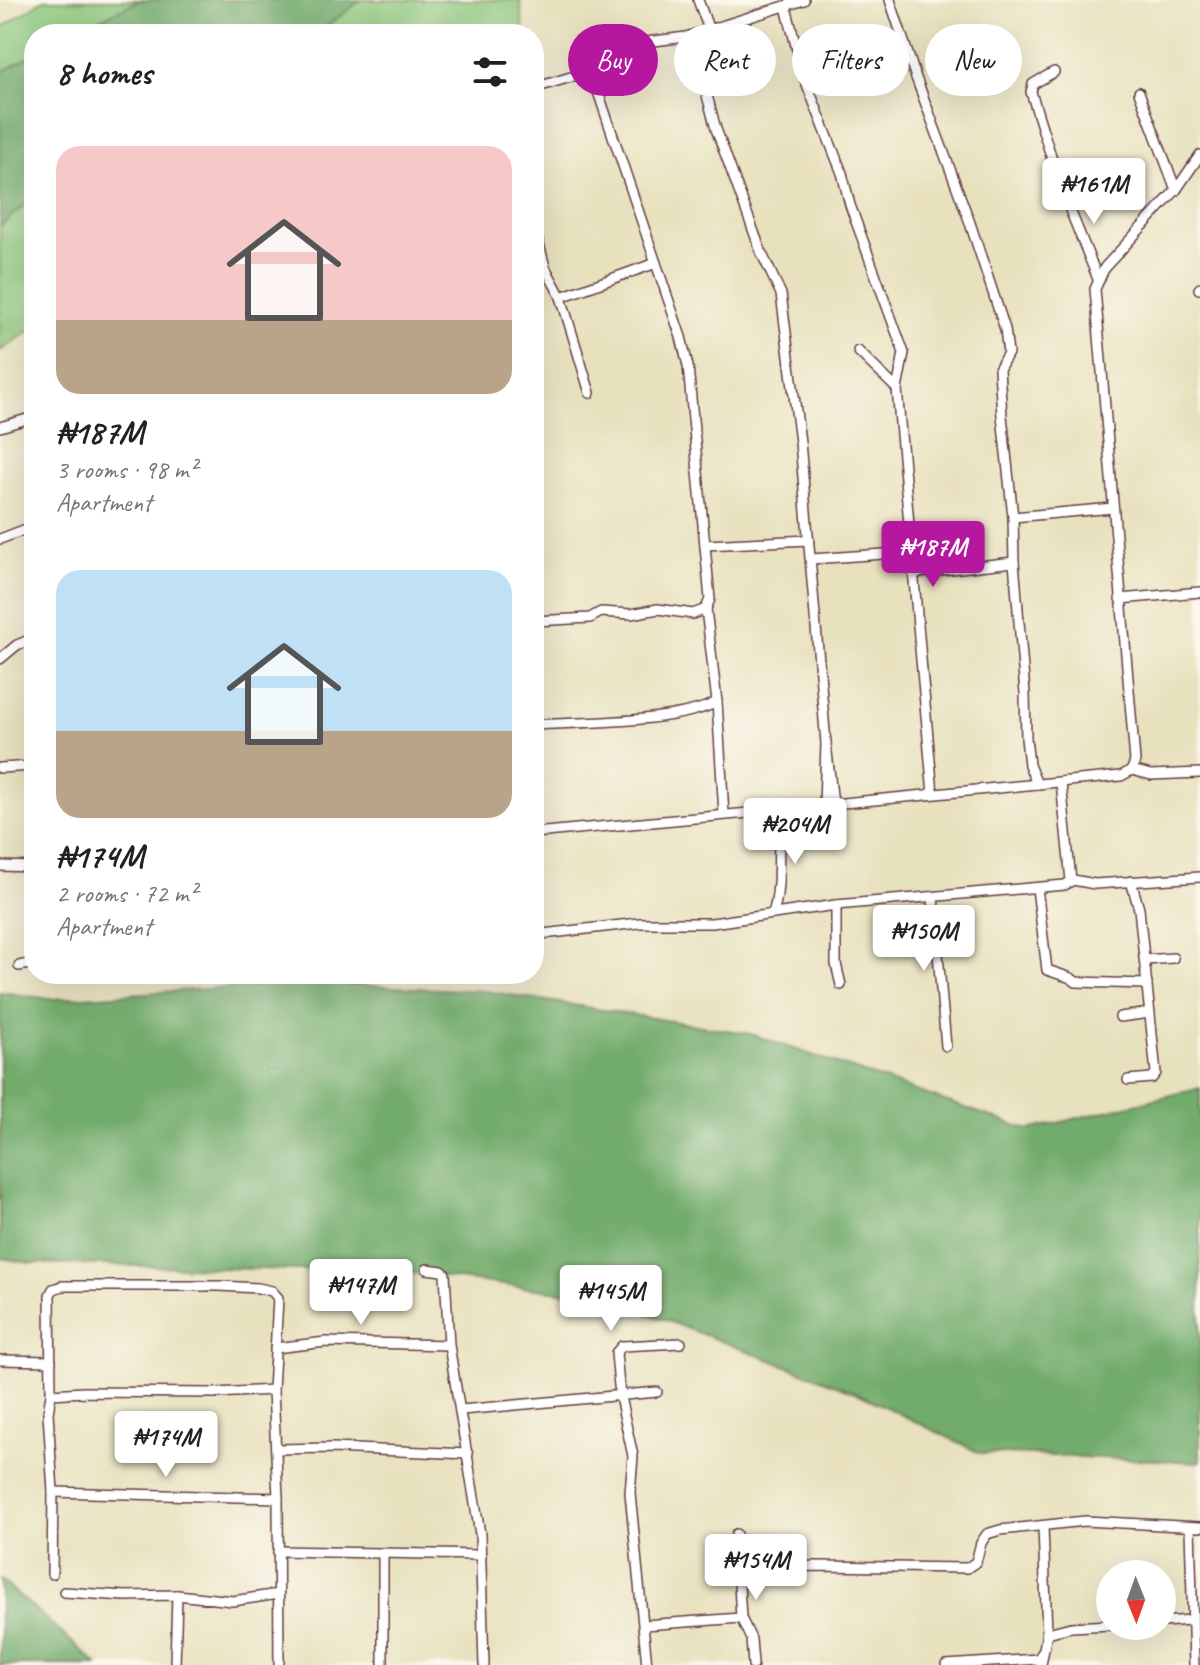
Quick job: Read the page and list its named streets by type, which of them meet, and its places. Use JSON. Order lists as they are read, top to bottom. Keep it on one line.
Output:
{"north":"bottom","page":{"chip":["Buy","Rent","Filters","New"],"heading":"8 homes","list":[{"name":"₦187M","note":"3 rooms · 98 m² · Apartment"},{"name":"₦174M","note":"2 rooms · 72 m² · Apartment"}],"price":["₦161M","₦187M","₦204M","₦150M","₦147M","₦145M","₦174M","₦154M"]}}
